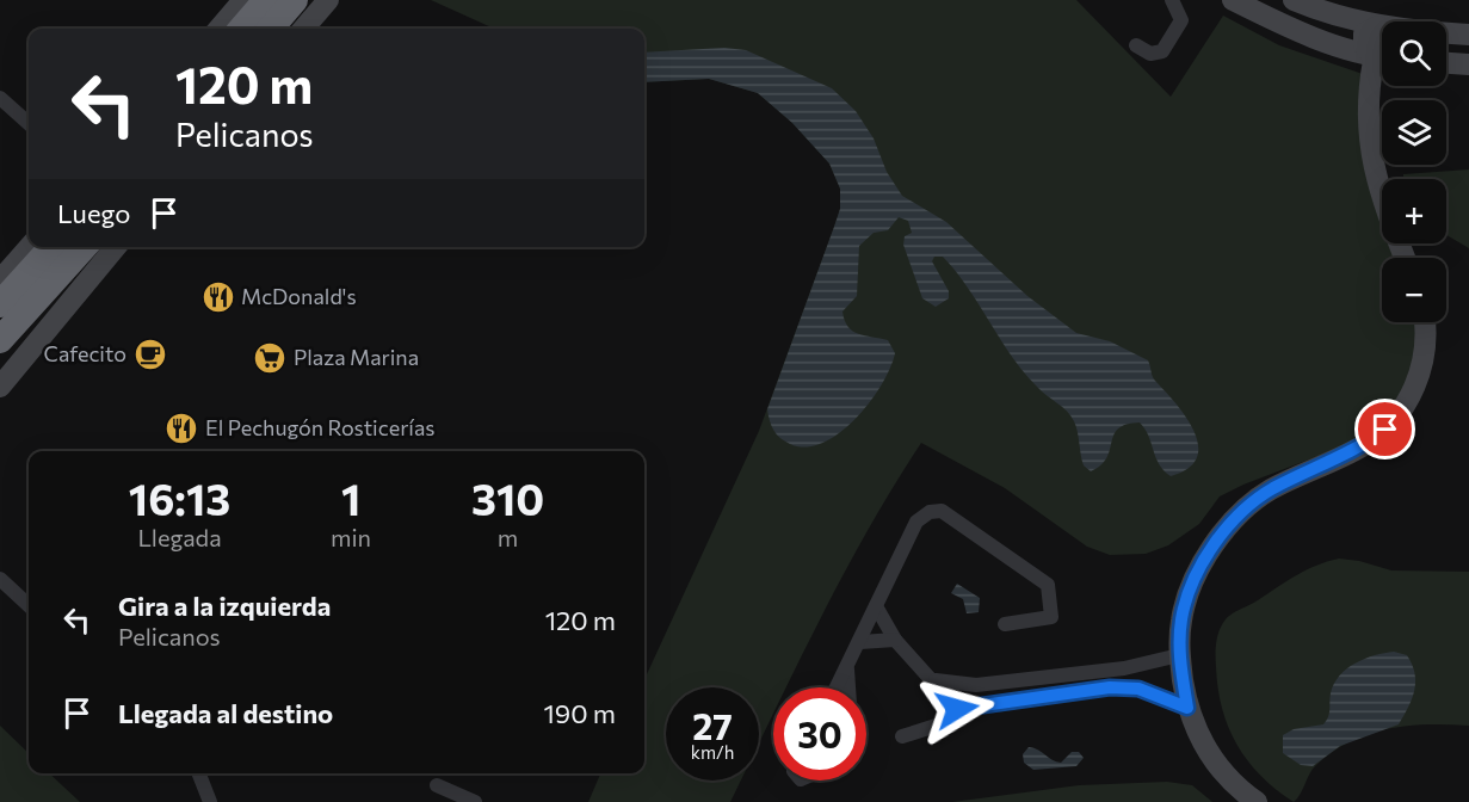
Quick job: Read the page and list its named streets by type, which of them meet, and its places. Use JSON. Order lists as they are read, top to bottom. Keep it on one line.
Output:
{"places":{"restaurant":["McDonald's","El Pechugón Rosticerías"],"cafe":["Cafecito"],"supermarket":["Plaza Marina"]},"page":{"map_buttons":["+","−"],"turn":["120 m","Pelicanos"],"then":"Luego","eta":["16:13","Llegada","1","min","310","m"],"list":[{"name":"Gira a la izquierda","note":"Pelicanos","value":"120 m"},{"name":"Llegada al destino","value":"190 m"}],"speed":"27 km/h","limit":"30"}}
